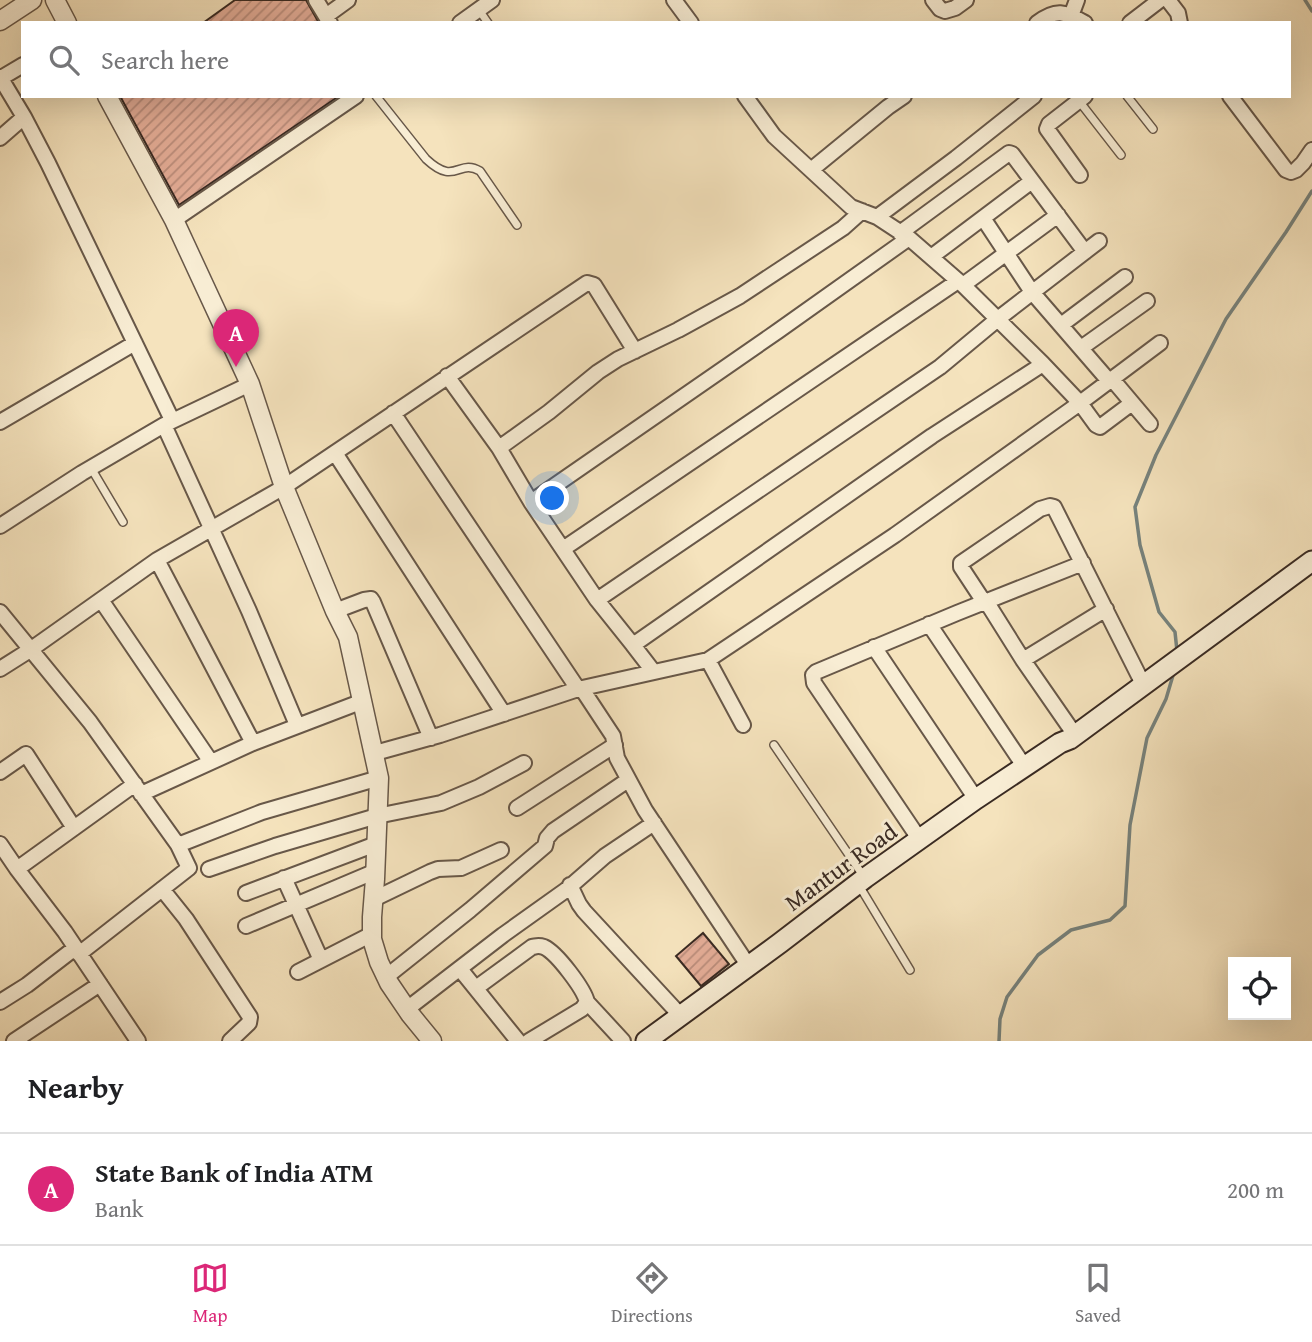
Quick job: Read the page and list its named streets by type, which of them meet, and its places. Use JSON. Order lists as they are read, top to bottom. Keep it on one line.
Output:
{"streets":{"main road":["Mantur Road"]},"page":{"search":"Search here","pins":"A","heading":"Nearby","list":[{"mark":"A","name":"State Bank of India ATM","note":"Bank","value":"200 m"}],"nav":["Map","Directions","Saved"]}}
